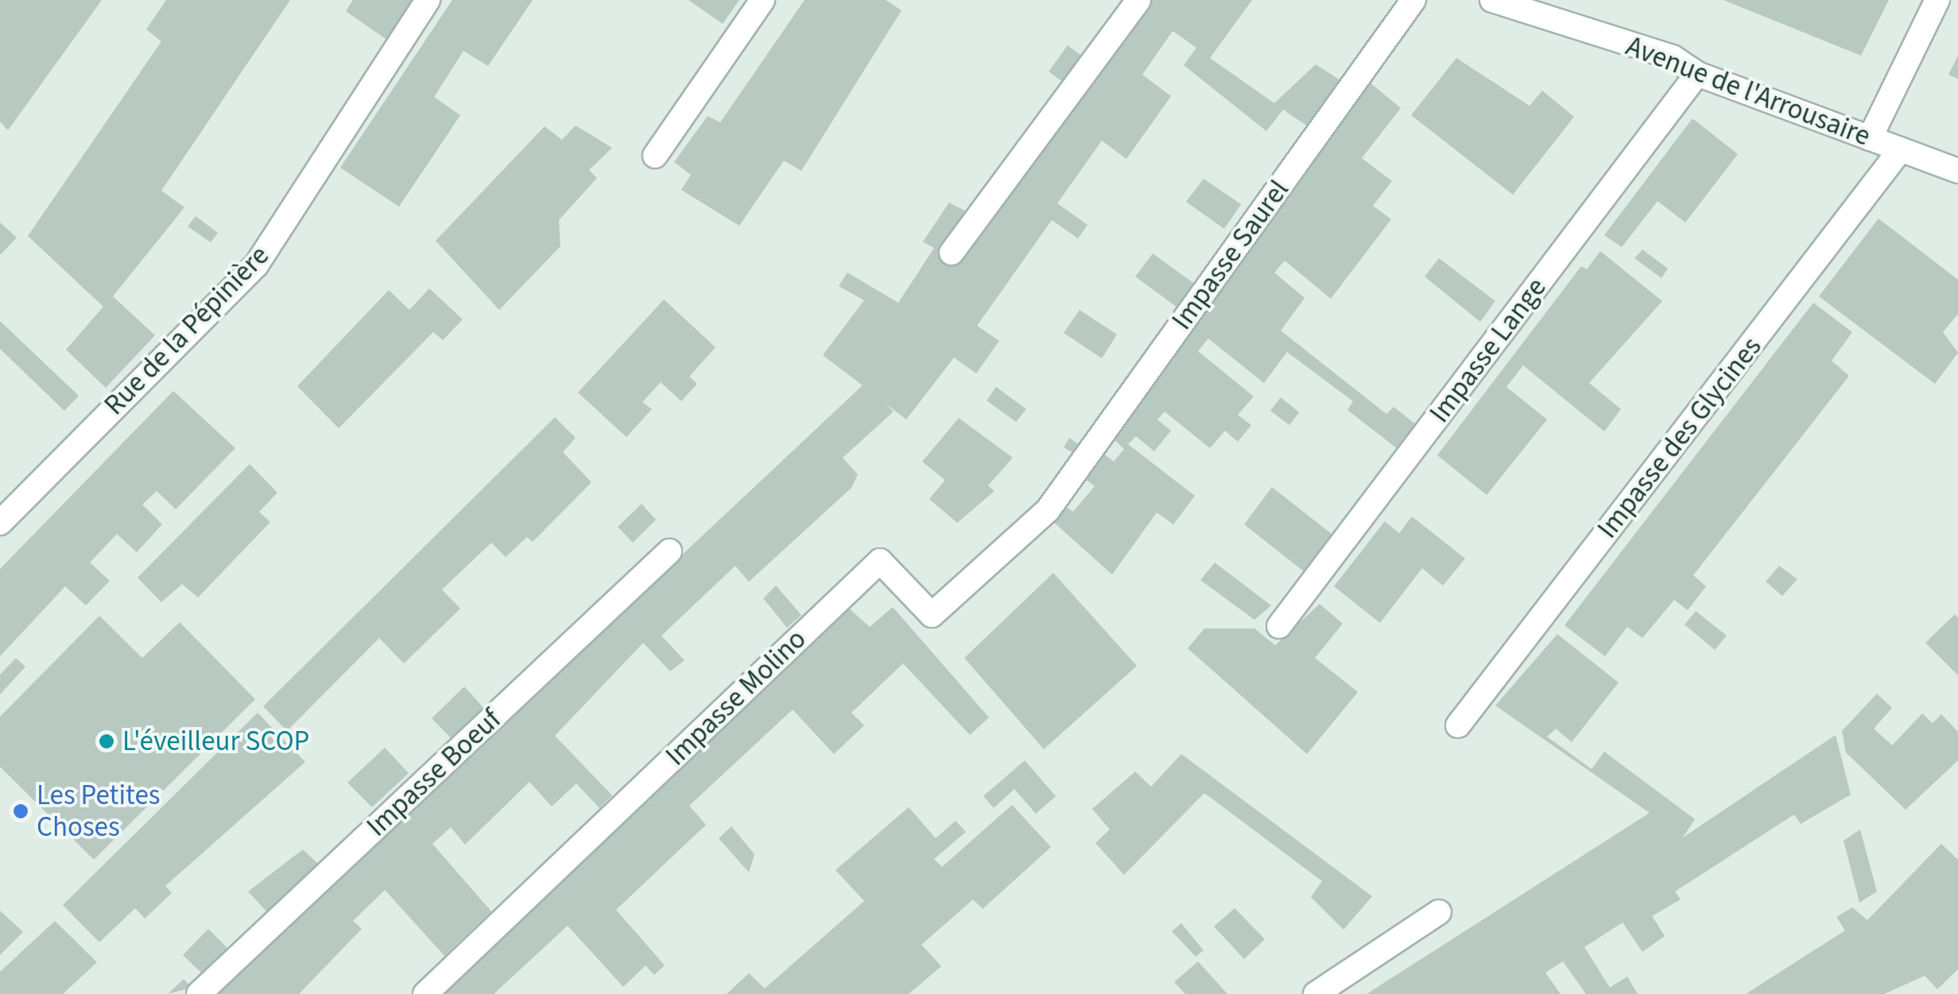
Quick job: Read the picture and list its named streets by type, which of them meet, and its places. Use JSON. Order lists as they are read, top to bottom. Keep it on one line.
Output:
{"streets":{"street":["Avenue de l'Arrousaire","Impasse Saurel","Rue de la Pépinière","Impasse Lange","Impasse des Glycines","Impasse Molino","Impasse Boeuf"]},"crossings":[["Avenue de l'Arrousaire","Impasse Lange"],["Avenue de l'Arrousaire","Impasse des Glycines"],["Impasse Saurel","Impasse Molino"]],"places":["L'éveilleur SCOP","Les Petites Choses"]}
